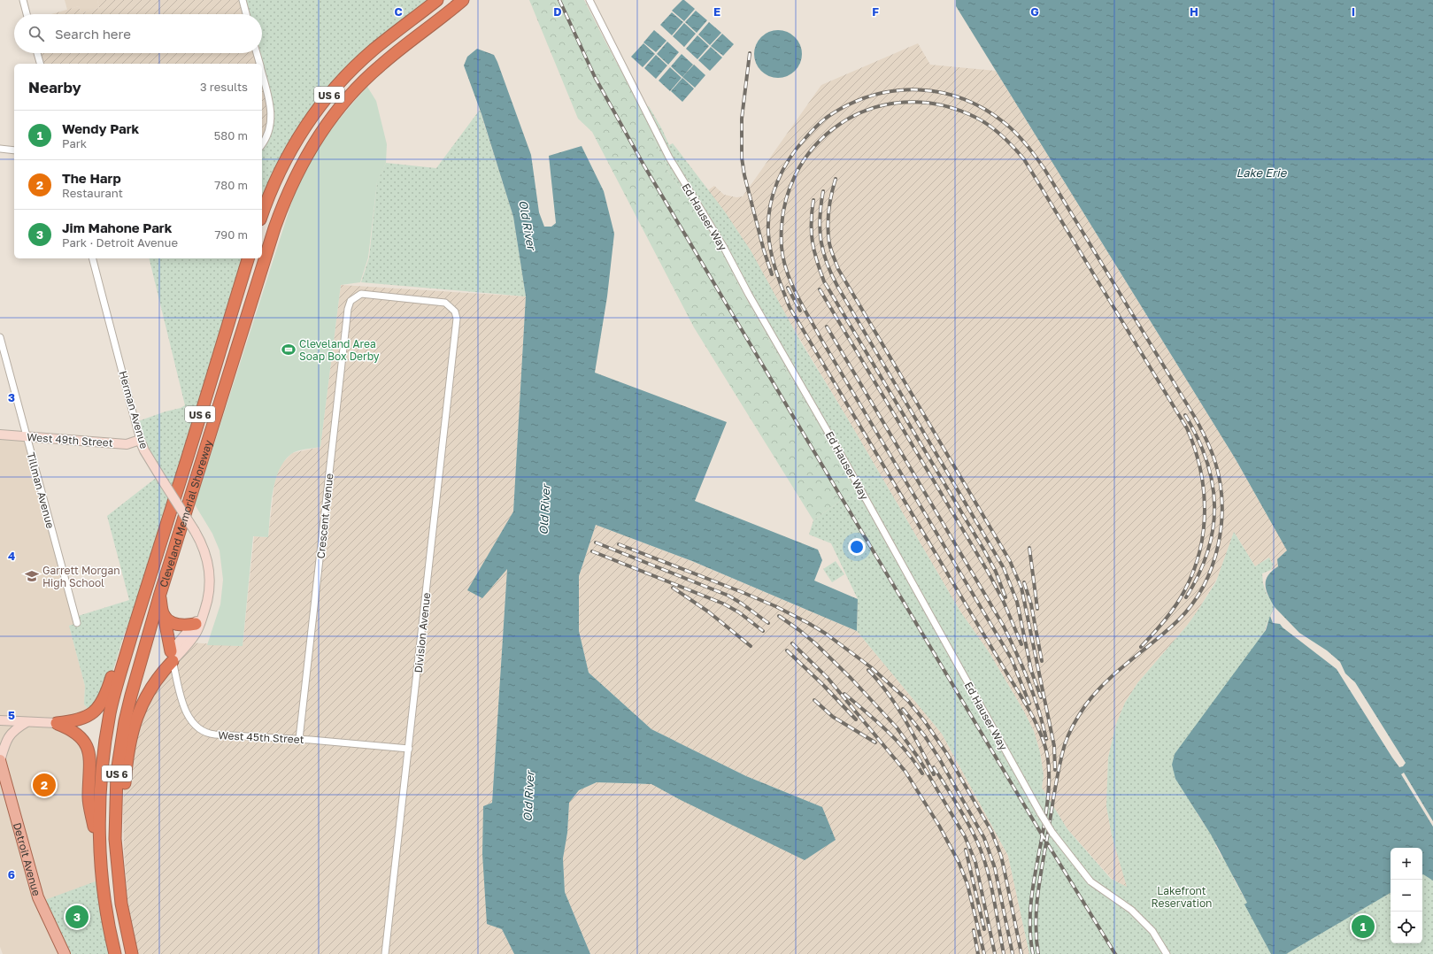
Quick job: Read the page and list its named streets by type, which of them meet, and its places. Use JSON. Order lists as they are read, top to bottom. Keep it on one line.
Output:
{"streets":{"highway":["US 6","Cleveland Memorial Shoreway"],"main road":["Detroit Avenue"],"street":["Ed Hauser Way","Herman Avenue","West 49th Street","Tillman Avenue","Crescent Avenue","Division Avenue","West 45th Street"]},"crossings":[["Herman Avenue","West 49th Street"],["Herman Avenue","West 45th Street"],["West 49th Street","Tillman Avenue"],["Crescent Avenue","Division Avenue"],["Crescent Avenue","West 45th Street"],["Division Avenue","West 45th Street"]],"water":["Lake Erie","Old River"],"parks":["Lakefront Reservation"],"places":{"sports":["Cleveland Area Soap Box Derby"],"school or university":["Garrett Morgan High School"]},"page":{"search":"Search here","heading":["Nearby","3 results"],"list":[{"mark":"1","name":"Wendy Park","note":"Park","value":"580 m"},{"mark":"2","name":"The Harp","note":"Restaurant","value":"780 m"},{"mark":"3","name":"Jim Mahone Park","note":"Park · Detroit Avenue","value":"790 m"}],"pins":["2","3","1"],"map_buttons":["+","−"]},"grid":{"columns":["C","D","E","F","G","H","I"],"rows":["3","4","5","6"]}}
